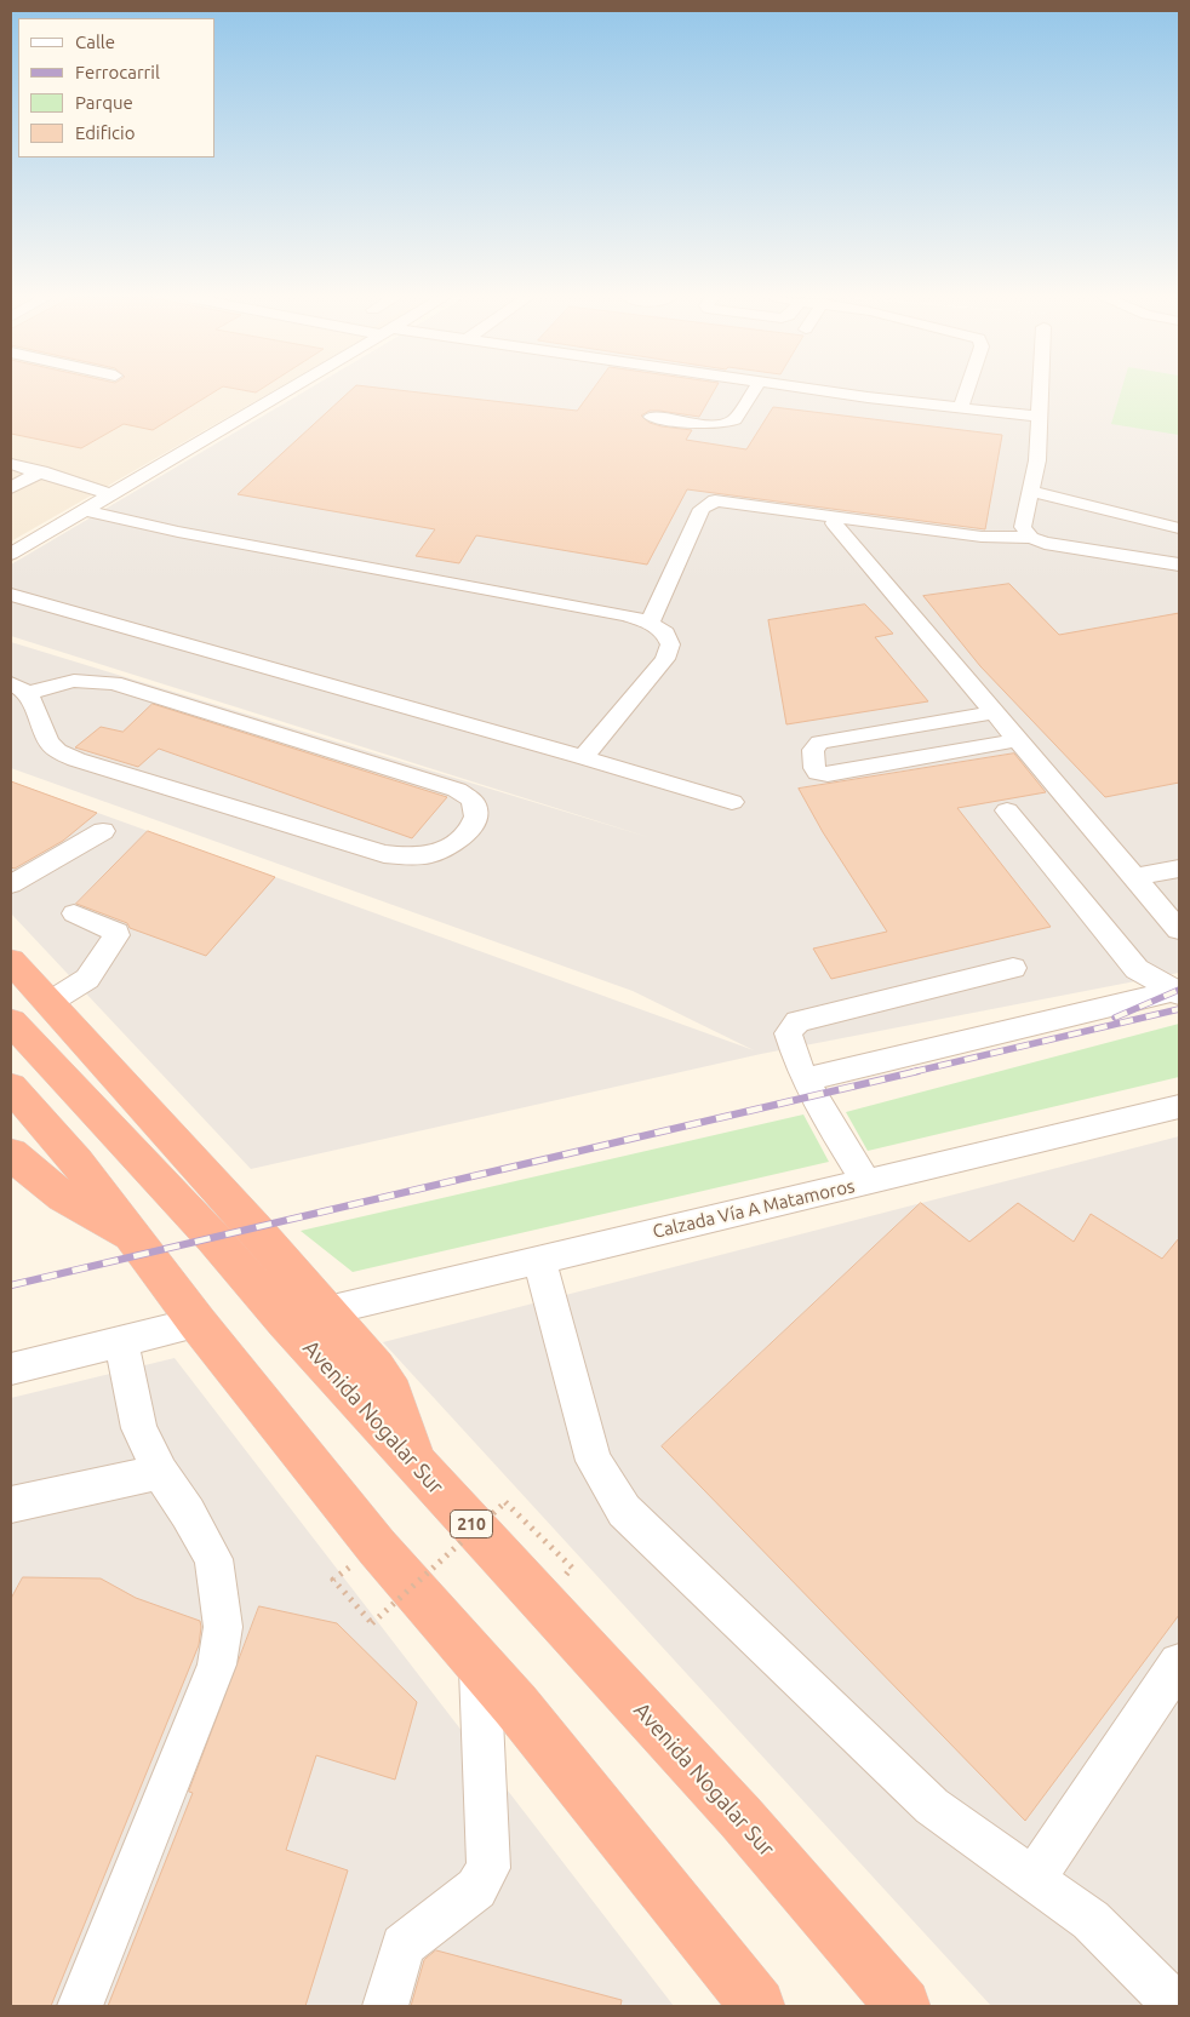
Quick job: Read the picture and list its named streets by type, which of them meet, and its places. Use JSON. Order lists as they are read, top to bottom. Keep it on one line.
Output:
{"streets":{"highway":["Avenida Nogalar Sur","210"],"street":["Calzada Vía A Matamoros"]},"legend":["Calle","Ferrocarril","Parque","Edificio"]}
